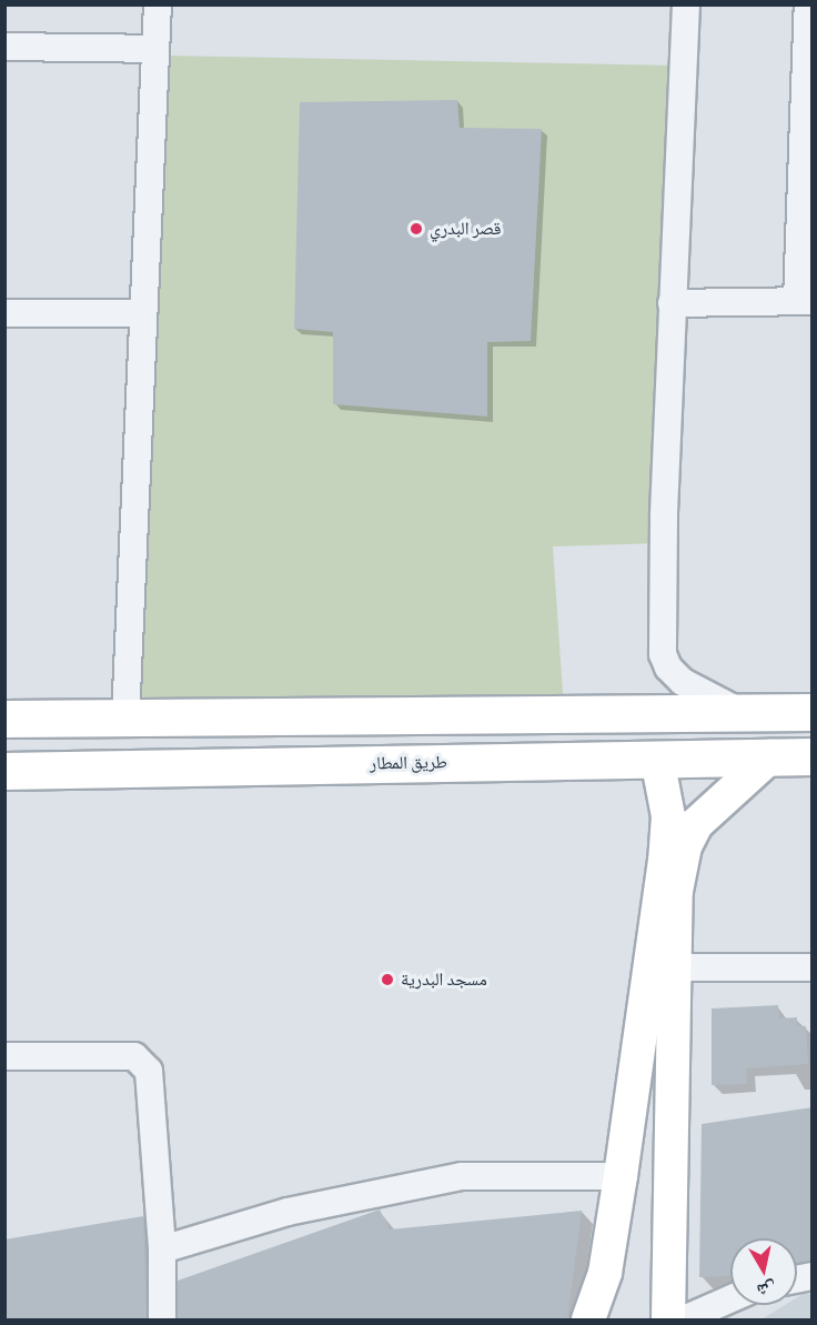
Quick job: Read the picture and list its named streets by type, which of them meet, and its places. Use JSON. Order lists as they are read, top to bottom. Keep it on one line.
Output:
{"streets":{"highway":["طريق المطار"]},"places":["قصر البدري","مسجد البدرية"],"north":"bottom"}
